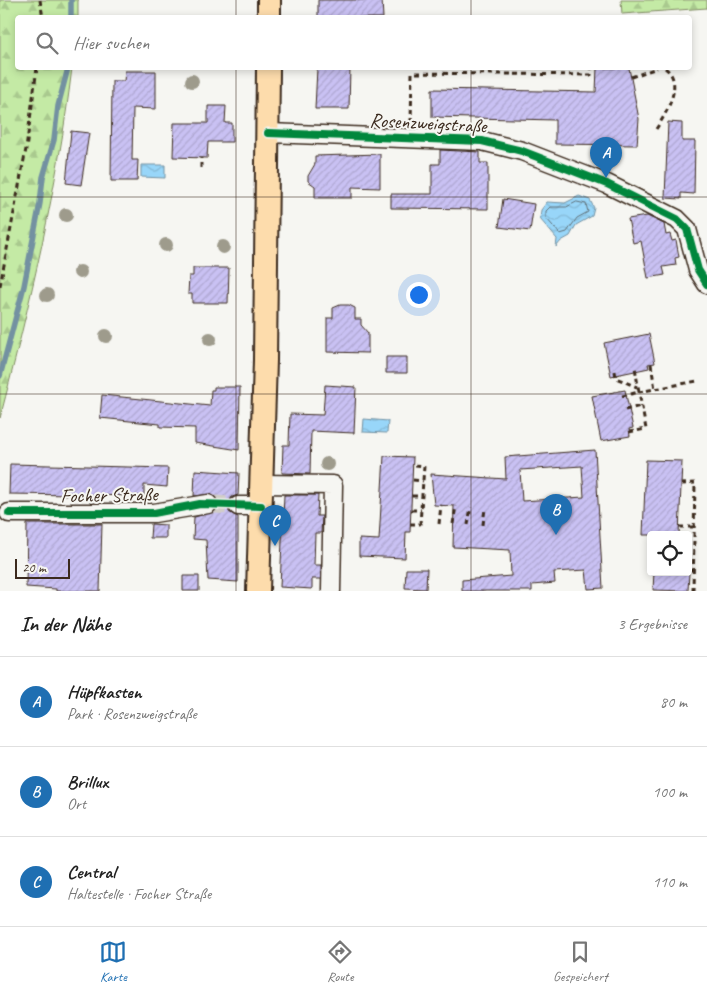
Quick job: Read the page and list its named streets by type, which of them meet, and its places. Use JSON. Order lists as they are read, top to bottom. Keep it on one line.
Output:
{"streets":{"street":["Rosenzweigstraße","Focher Straße"]},"scale_bar":"20 m","page":{"search":"Hier suchen","pins":["A","B","C"],"scale":"20 m","heading":["In der Nähe","3 Ergebnisse"],"list":[{"mark":"A","name":"Hüpfkasten","note":"Park · Rosenzweigstraße","value":"80 m"},{"mark":"B","name":"Brillux","note":"Ort","value":"100 m"},{"mark":"C","name":"Central","note":"Haltestelle · Focher Straße","value":"110 m"}],"nav":["Karte","Route","Gespeichert"]}}
